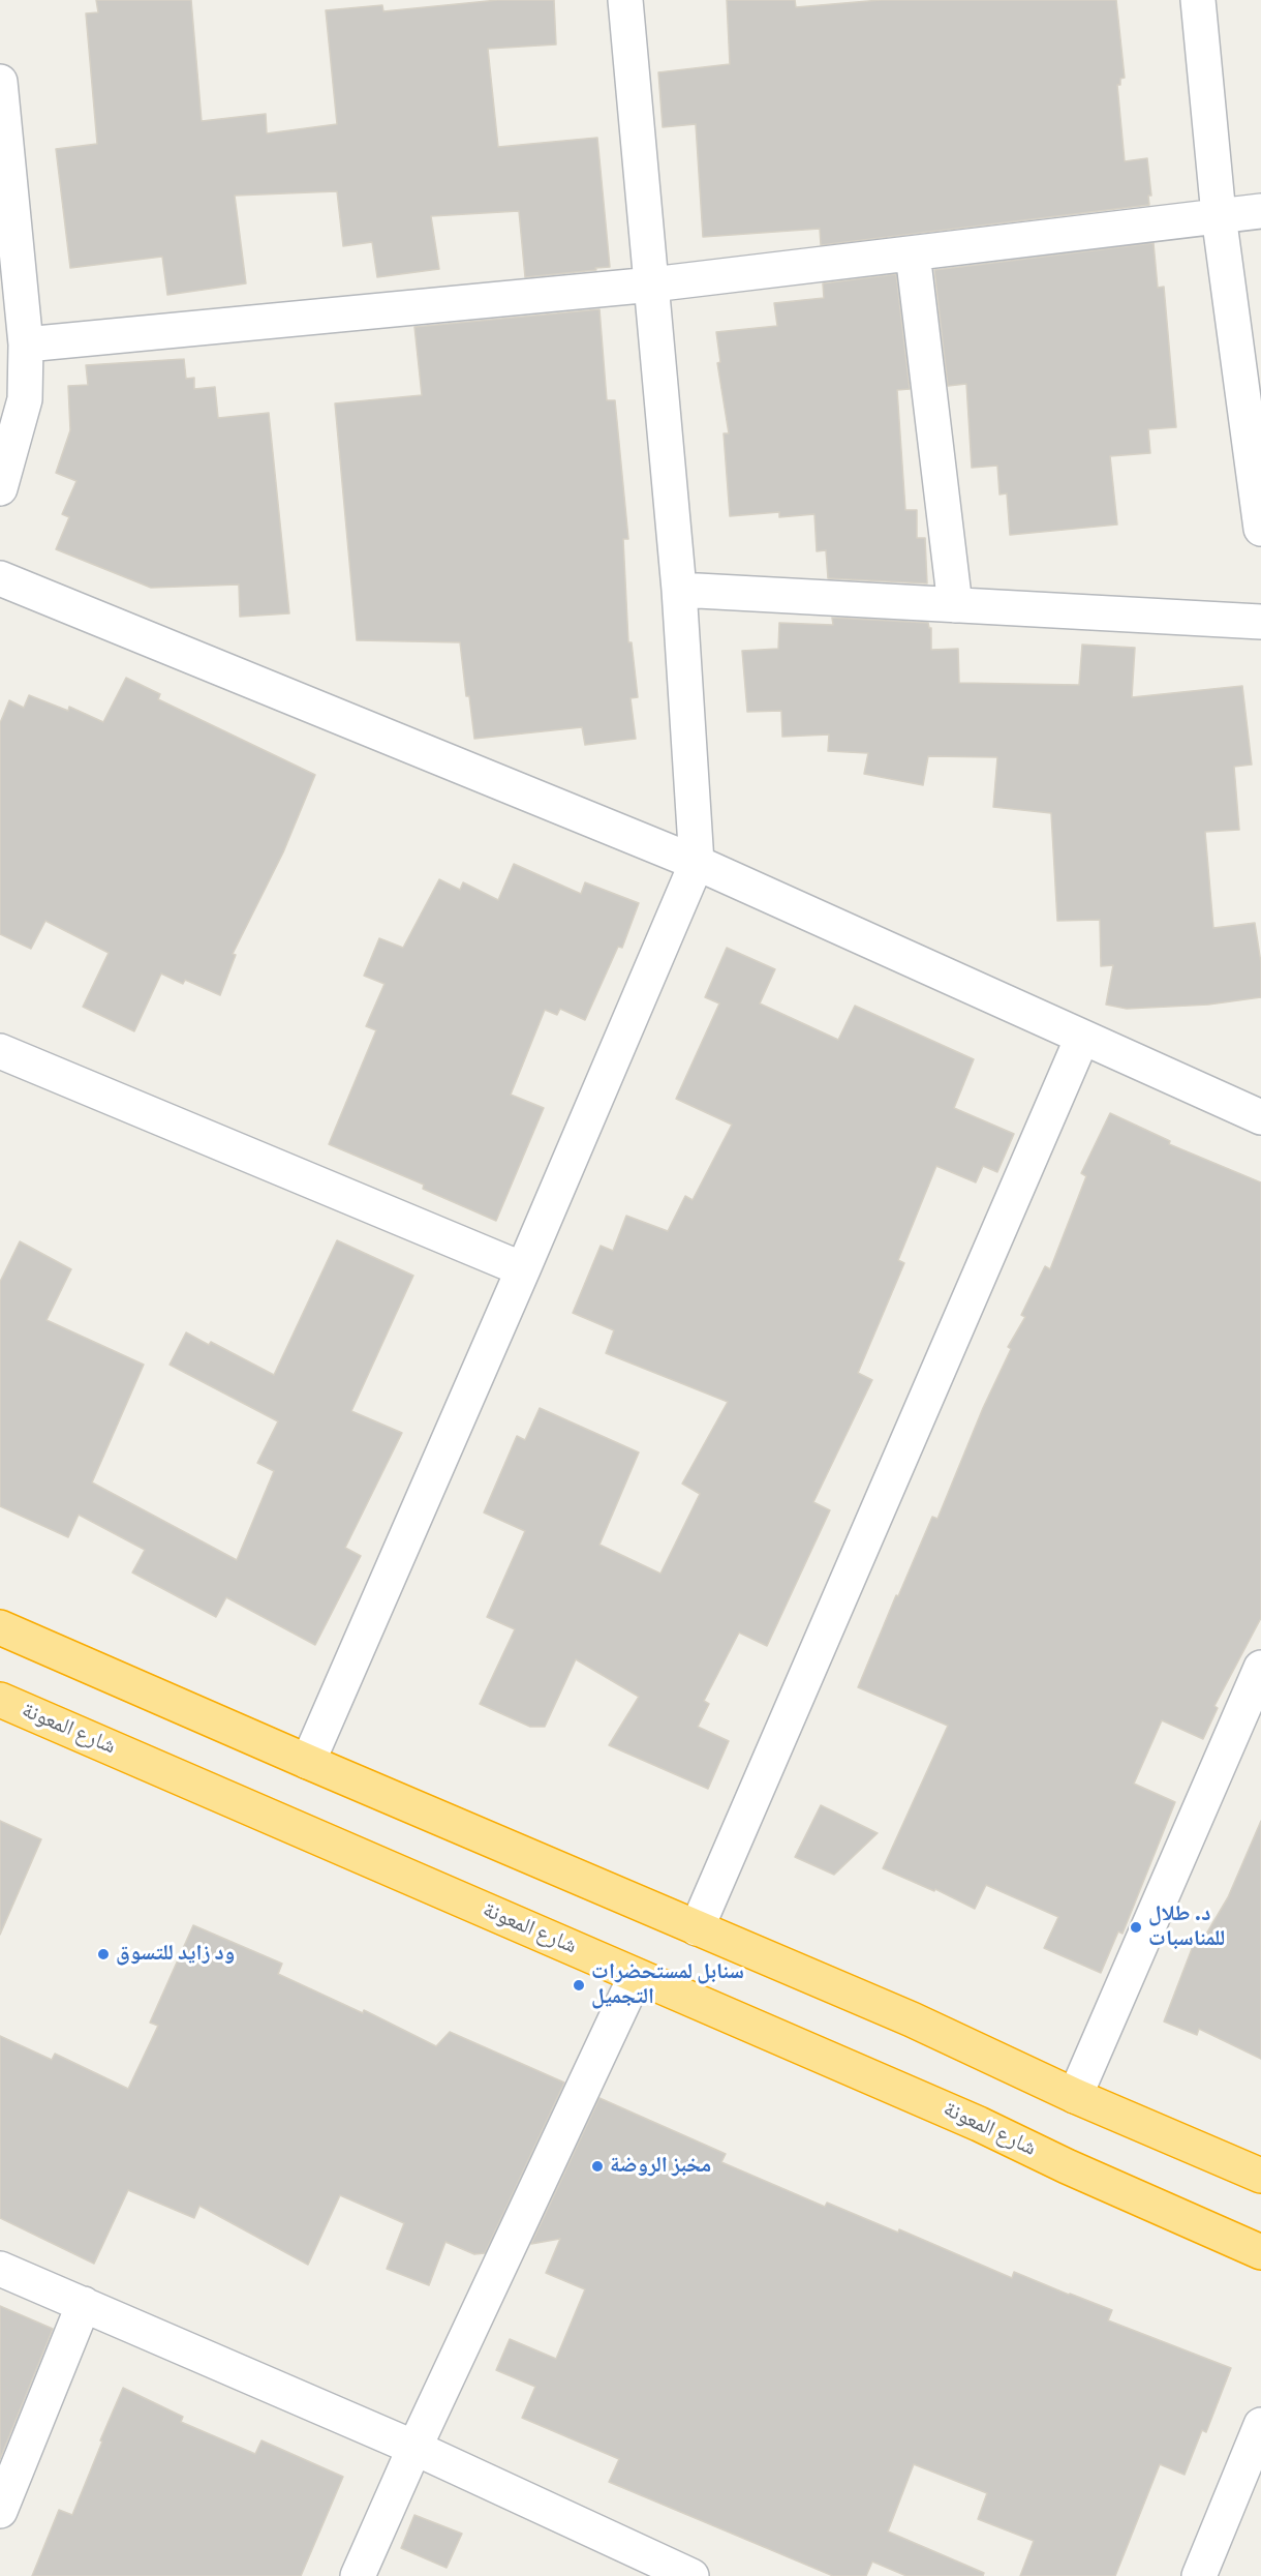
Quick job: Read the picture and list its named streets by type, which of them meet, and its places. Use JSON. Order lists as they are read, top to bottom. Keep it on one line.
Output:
{"streets":{"highway":["شارع المعونة"]},"places":["د. طلال للمناسبات","ود زايد للتسوق","سنابل لمستحضرات التجميل","مخبز الروضة"]}
